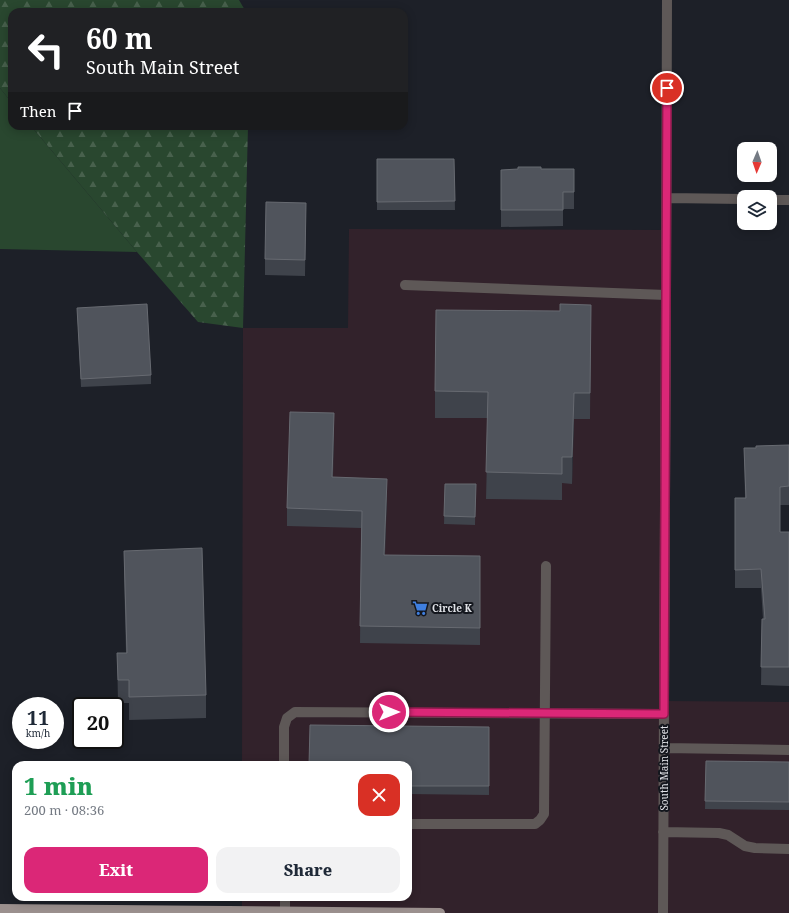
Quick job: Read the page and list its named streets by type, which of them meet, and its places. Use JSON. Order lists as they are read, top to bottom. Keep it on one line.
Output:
{"streets":{"street":["South Main Street"]},"places":{"supermarket":["Circle K"]},"north":"bottom","page":{"turn":["60 m","South Main Street"],"then":"Then","speed":"11 km/h","limit":"20","heading":["1 min","200 m · 08:36"],"buttons":["Exit","Share"]}}
